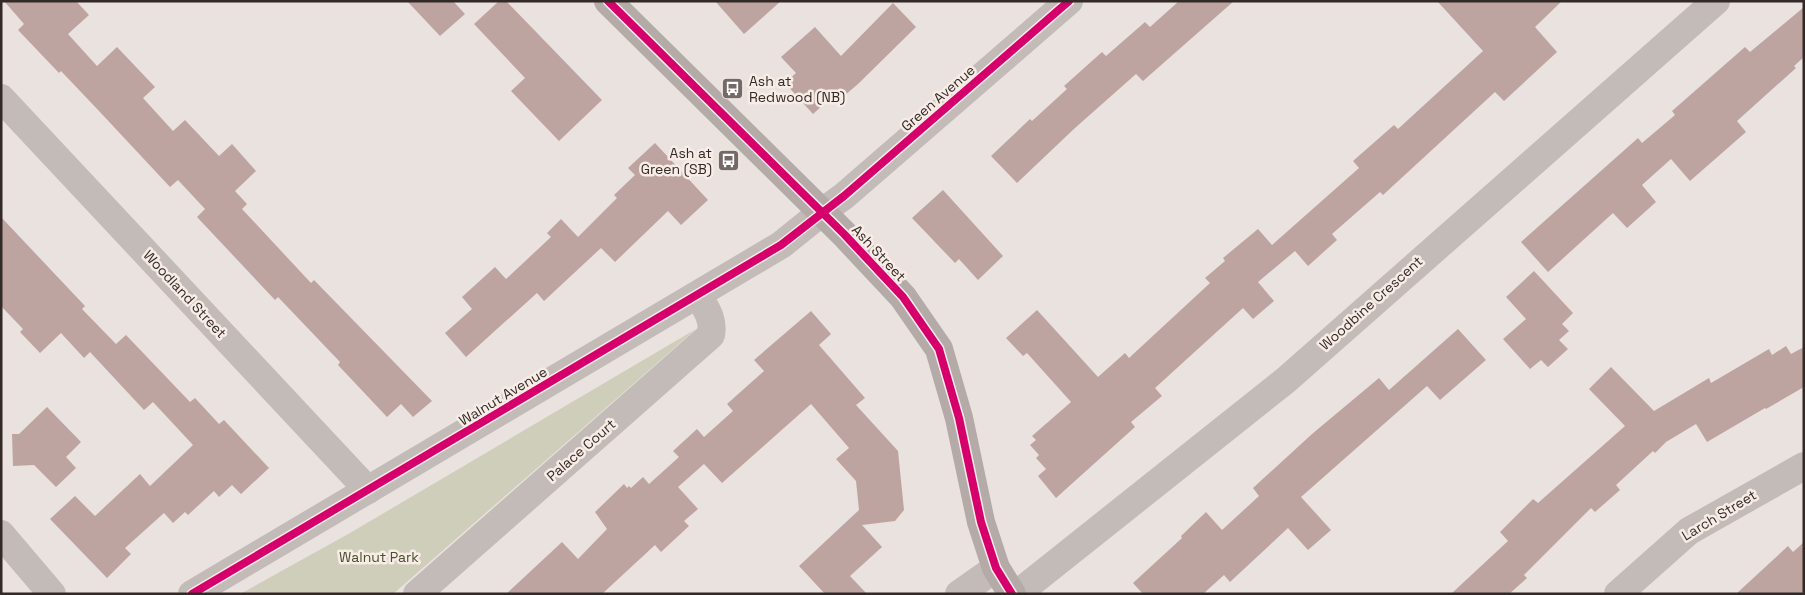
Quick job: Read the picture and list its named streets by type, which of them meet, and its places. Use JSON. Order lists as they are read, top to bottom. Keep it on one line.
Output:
{"streets":{"main road":["Ash Street"],"street":["Green Avenue","Woodland Street","Woodbine Crescent","Walnut Avenue","Palace Court","Larch Street"]},"crossings":[["Green Avenue","Ash Street"],["Green Avenue","Walnut Avenue"],["Ash Street","Walnut Avenue"],["Woodland Street","Walnut Avenue"],["Walnut Avenue","Palace Court"]],"parks":["Walnut Park"],"places":{"bus stop":["Ash at Redwood (NB)","Ash at Green (SB)"]}}
